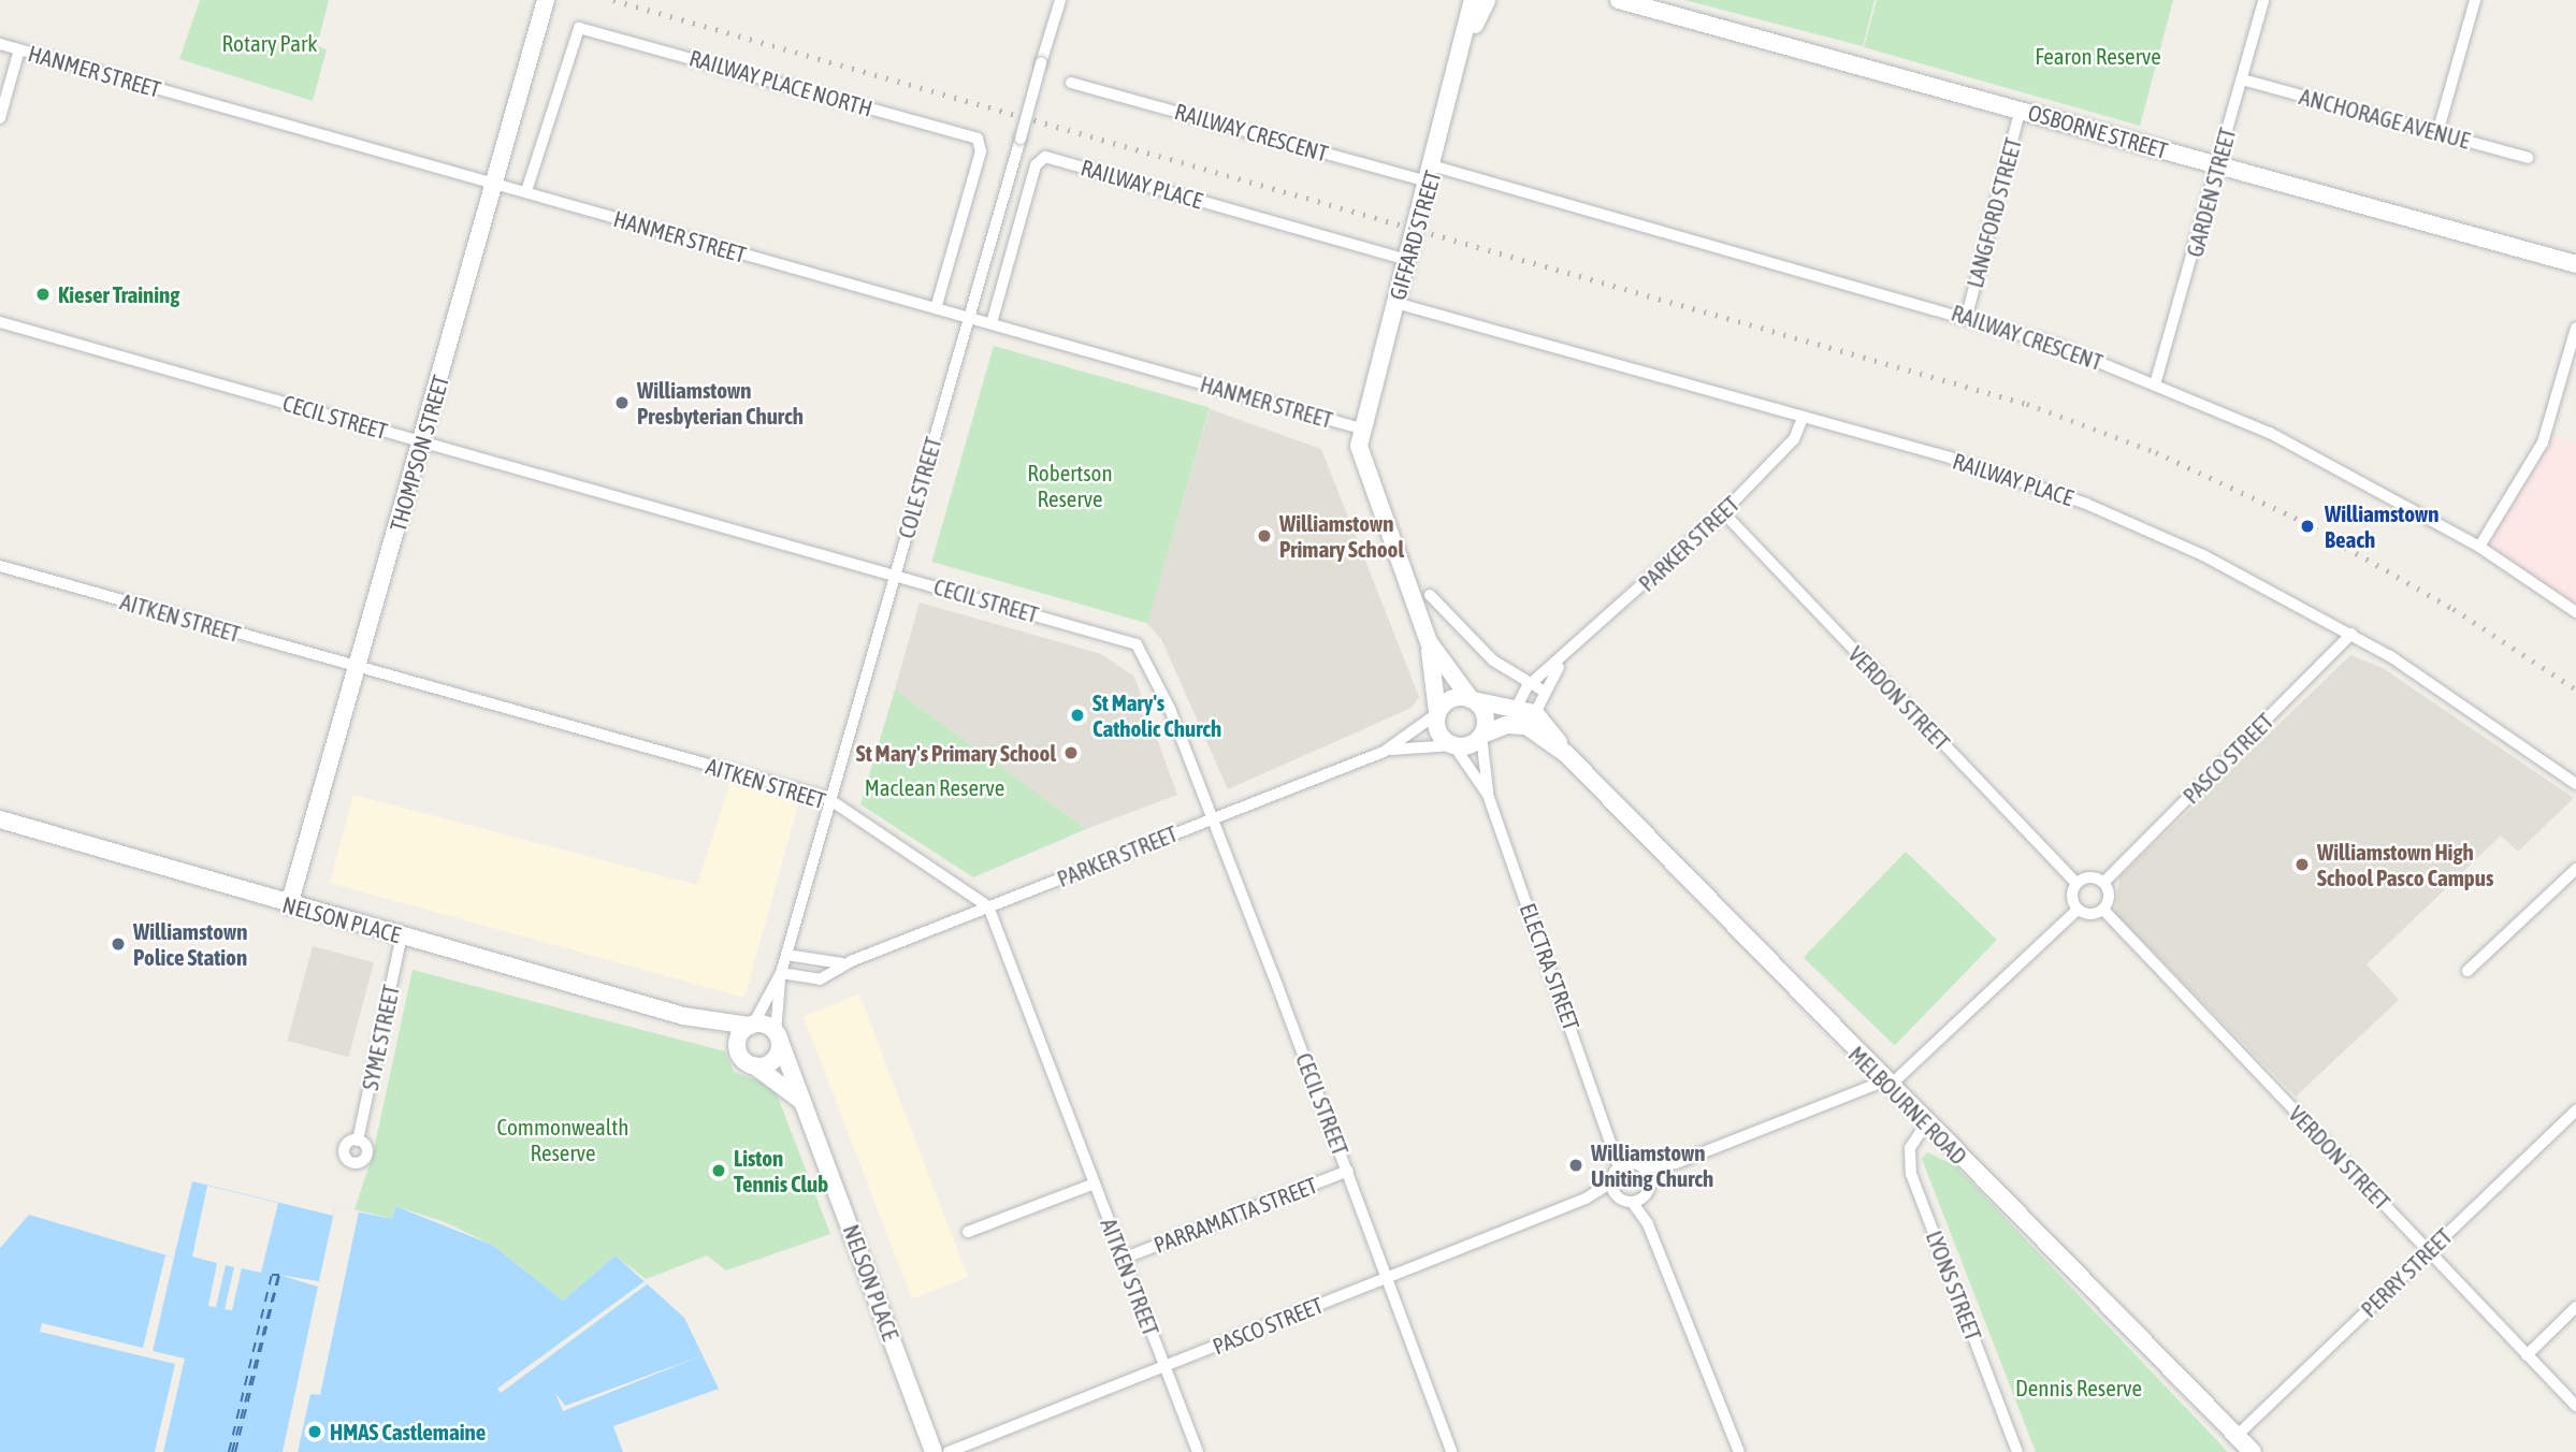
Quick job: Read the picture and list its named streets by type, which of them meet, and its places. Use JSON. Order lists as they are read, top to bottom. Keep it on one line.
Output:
{"streets":{"street":["HANMER STREET","RAILWAY PLACE NORTH","ANCHORAGE AVENUE","OSBORNE STREET","RAILWAY CRESCENT","RAILWAY PLACE","GARDEN STREET","LANGFORD STREET","GIFFARD STREET","CECIL STREET","THOMPSON STREET","COLE STREET","PARKER STREET","AITKEN STREET","VERDON STREET","PASCO STREET","NELSON PLACE","ELECTRA STREET","SYME STREET","MELBOURNE ROAD","PARRAMATTA STREET","PERRY STREET","LYONS STREET"]},"crossings":[["HANMER STREET","RAILWAY PLACE NORTH"],["HANMER STREET","RAILWAY PLACE"],["HANMER STREET","GIFFARD STREET"],["HANMER STREET","THOMPSON STREET"],["HANMER STREET","COLE STREET"],["ANCHORAGE AVENUE","GARDEN STREET"],["OSBORNE STREET","GARDEN STREET"],["OSBORNE STREET","LANGFORD STREET"],["RAILWAY CRESCENT","GARDEN STREET"],["RAILWAY CRESCENT","LANGFORD STREET"],["RAILWAY CRESCENT","GIFFARD STREET"],["RAILWAY PLACE","GIFFARD STREET"],["RAILWAY PLACE","PARKER STREET"],["RAILWAY PLACE","PASCO STREET"],["CECIL STREET","THOMPSON STREET"],["CECIL STREET","COLE STREET"],["CECIL STREET","PARKER STREET"],["CECIL STREET","PASCO STREET"],["CECIL STREET","PARRAMATTA STREET"],["THOMPSON STREET","AITKEN STREET"],["THOMPSON STREET","NELSON PLACE"],["COLE STREET","PARKER STREET"],["COLE STREET","AITKEN STREET"],["COLE STREET","NELSON PLACE"],["PARKER STREET","AITKEN STREET"],["PARKER STREET","VERDON STREET"],["PARKER STREET","ELECTRA STREET"],["PARKER STREET","MELBOURNE ROAD"],["AITKEN STREET","PASCO STREET"],["AITKEN STREET","PARRAMATTA STREET"],["VERDON STREET","PASCO STREET"],["VERDON STREET","PERRY STREET"],["NELSON PLACE","SYME STREET"],["MELBOURNE ROAD","PERRY STREET"],["MELBOURNE ROAD","LYONS STREET"]],"parks":["Rotary Park","Fearon Reserve","Robertson Reserve","Maclean Reserve","Commonwealth Reserve","Dennis Reserve"],"places":["Kieser Training","Williamstown Presbyterian Church","Williamstown Beach","Williamstown Primary School","St Mary's Catholic Church","St Mary's Primary School","Williamstown High School Pasco Campus","Williamstown Police Station","Williamstown Uniting Church","Liston Tennis Club","HMAS Castlemaine"]}
